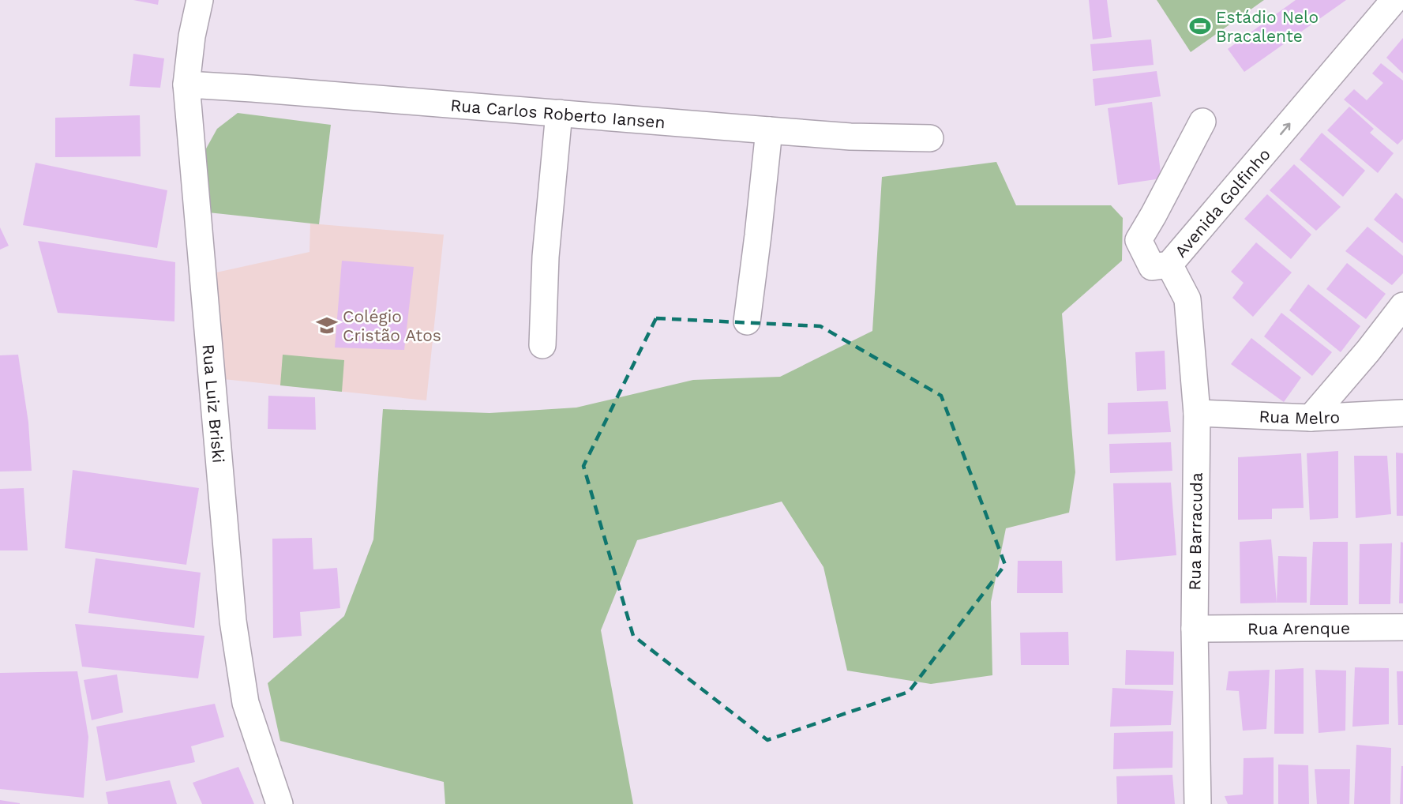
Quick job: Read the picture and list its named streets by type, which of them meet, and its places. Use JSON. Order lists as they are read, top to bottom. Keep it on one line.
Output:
{"streets":{"street":["Rua Carlos Roberto Iansen","Avenida Golfinho","Rua Luiz Briski","Rua Melro","Rua Barracuda","Rua Arenque"]},"crossings":[["Rua Carlos Roberto Iansen","Rua Luiz Briski"],["Avenida Golfinho","Rua Barracuda"],["Rua Melro","Rua Barracuda"],["Rua Barracuda","Rua Arenque"]],"places":{"sports":["Estádio Nelo Bracalente"],"school or university":["Colégio Cristão Atos"]}}
